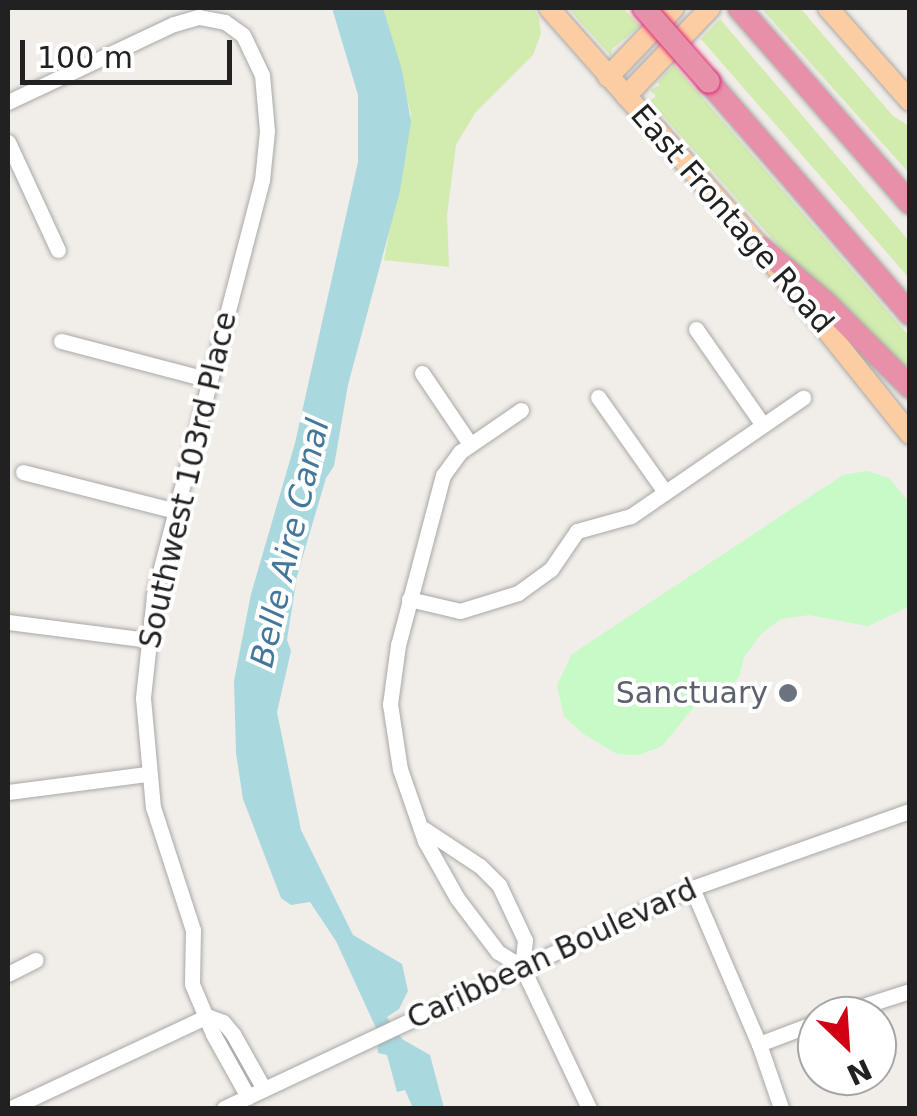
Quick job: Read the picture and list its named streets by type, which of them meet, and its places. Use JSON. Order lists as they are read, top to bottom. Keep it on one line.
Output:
{"streets":{"main road":["East Frontage Road"],"street":["Southwest 103rd Place","Caribbean Boulevard"]},"crossings":[["Southwest 103rd Place","Caribbean Boulevard"]],"water":["Belle Aire Canal"],"places":["Sanctuary"],"scale_bar":"100 m","north":"bottom right"}
